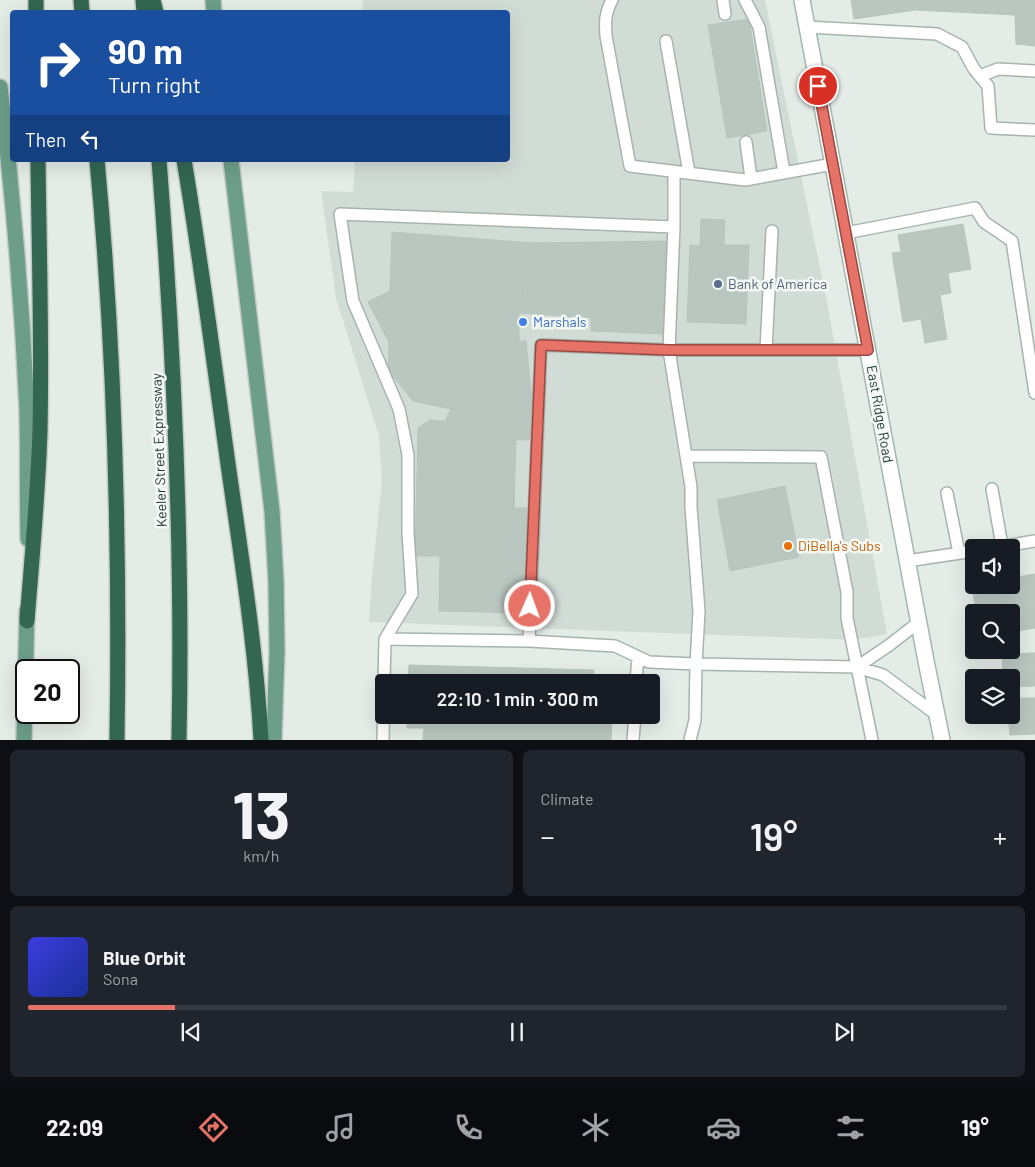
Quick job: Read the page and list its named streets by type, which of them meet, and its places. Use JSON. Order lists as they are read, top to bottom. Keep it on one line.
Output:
{"streets":{"highway":["Keeler Street Expressway"],"main road":["East Ridge Road"]},"places":["Bank of America","Marshals","DiBella's Subs"],"page":{"turn":["90 m","Turn right"],"then":"Then","limit":"20","trip":"22:10 · 1 min · 300 m","tile":[["13","km/h"],"Climate"],"heat":["−","19°","+"],"song":["Blue Orbit","Sona"],"tabs":["22:09","19°"]}}
